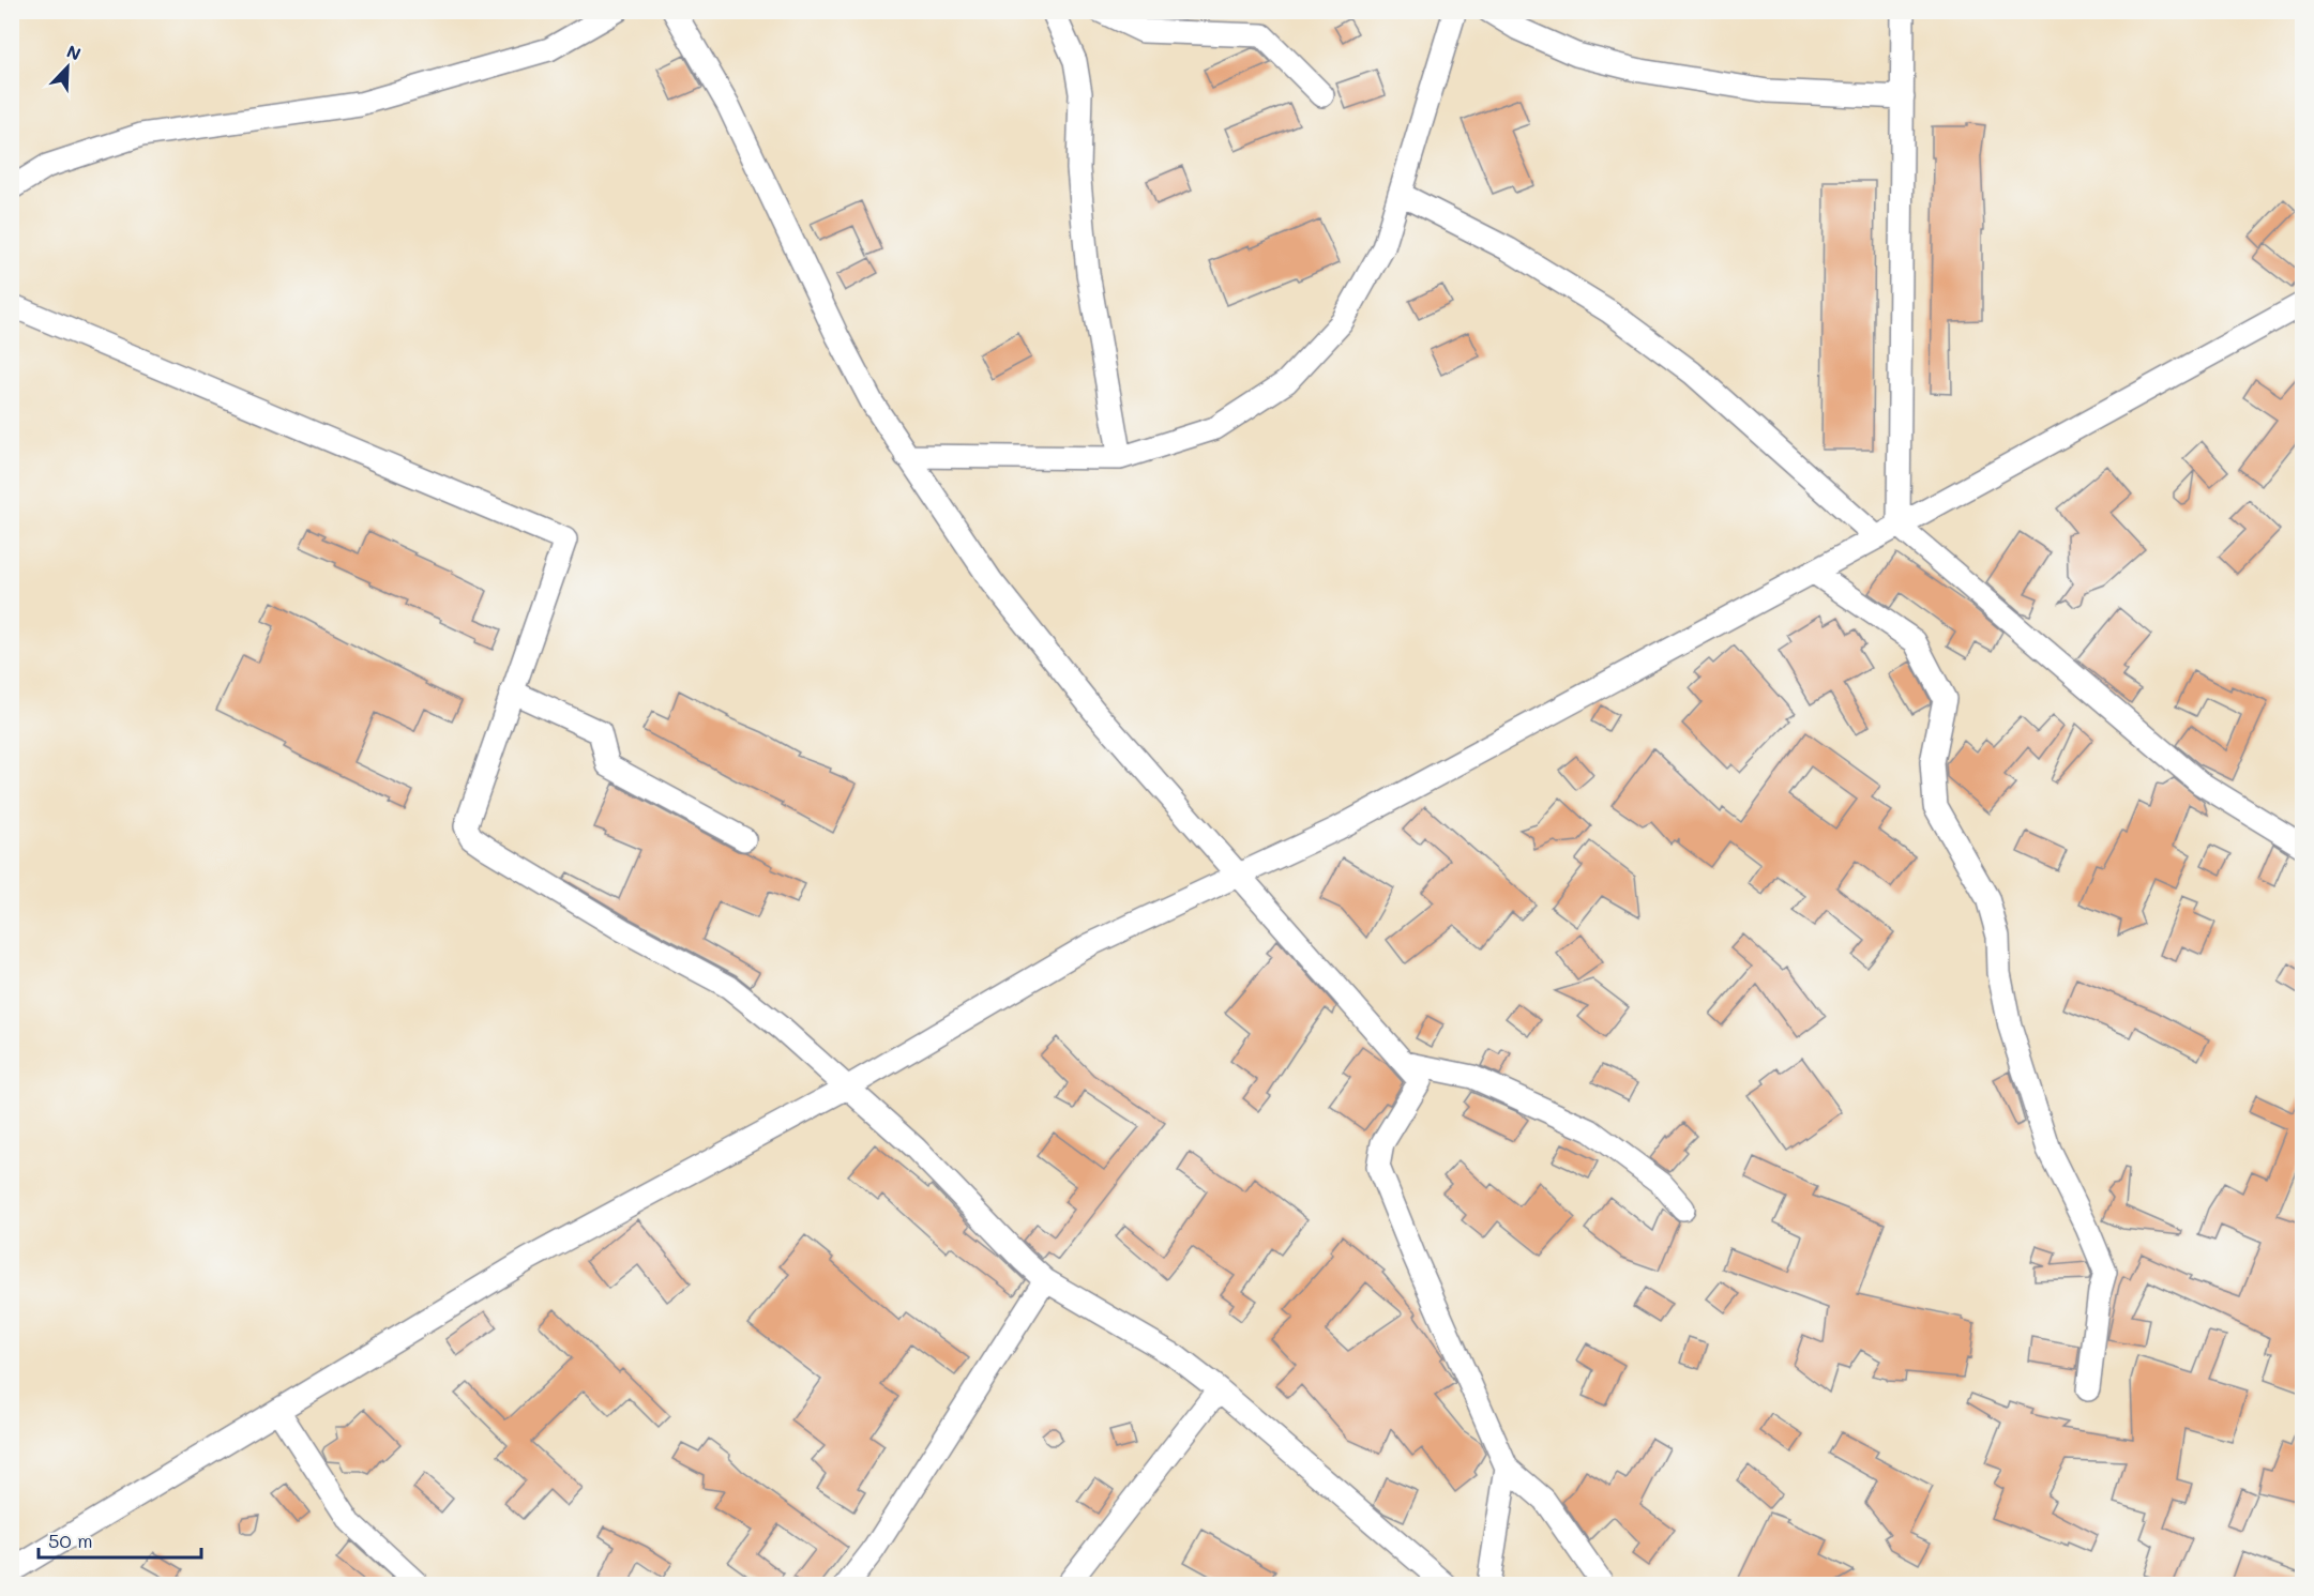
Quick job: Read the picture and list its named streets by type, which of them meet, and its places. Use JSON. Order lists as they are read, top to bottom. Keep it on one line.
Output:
{"scale_bar":"50 m","north":"top right"}
